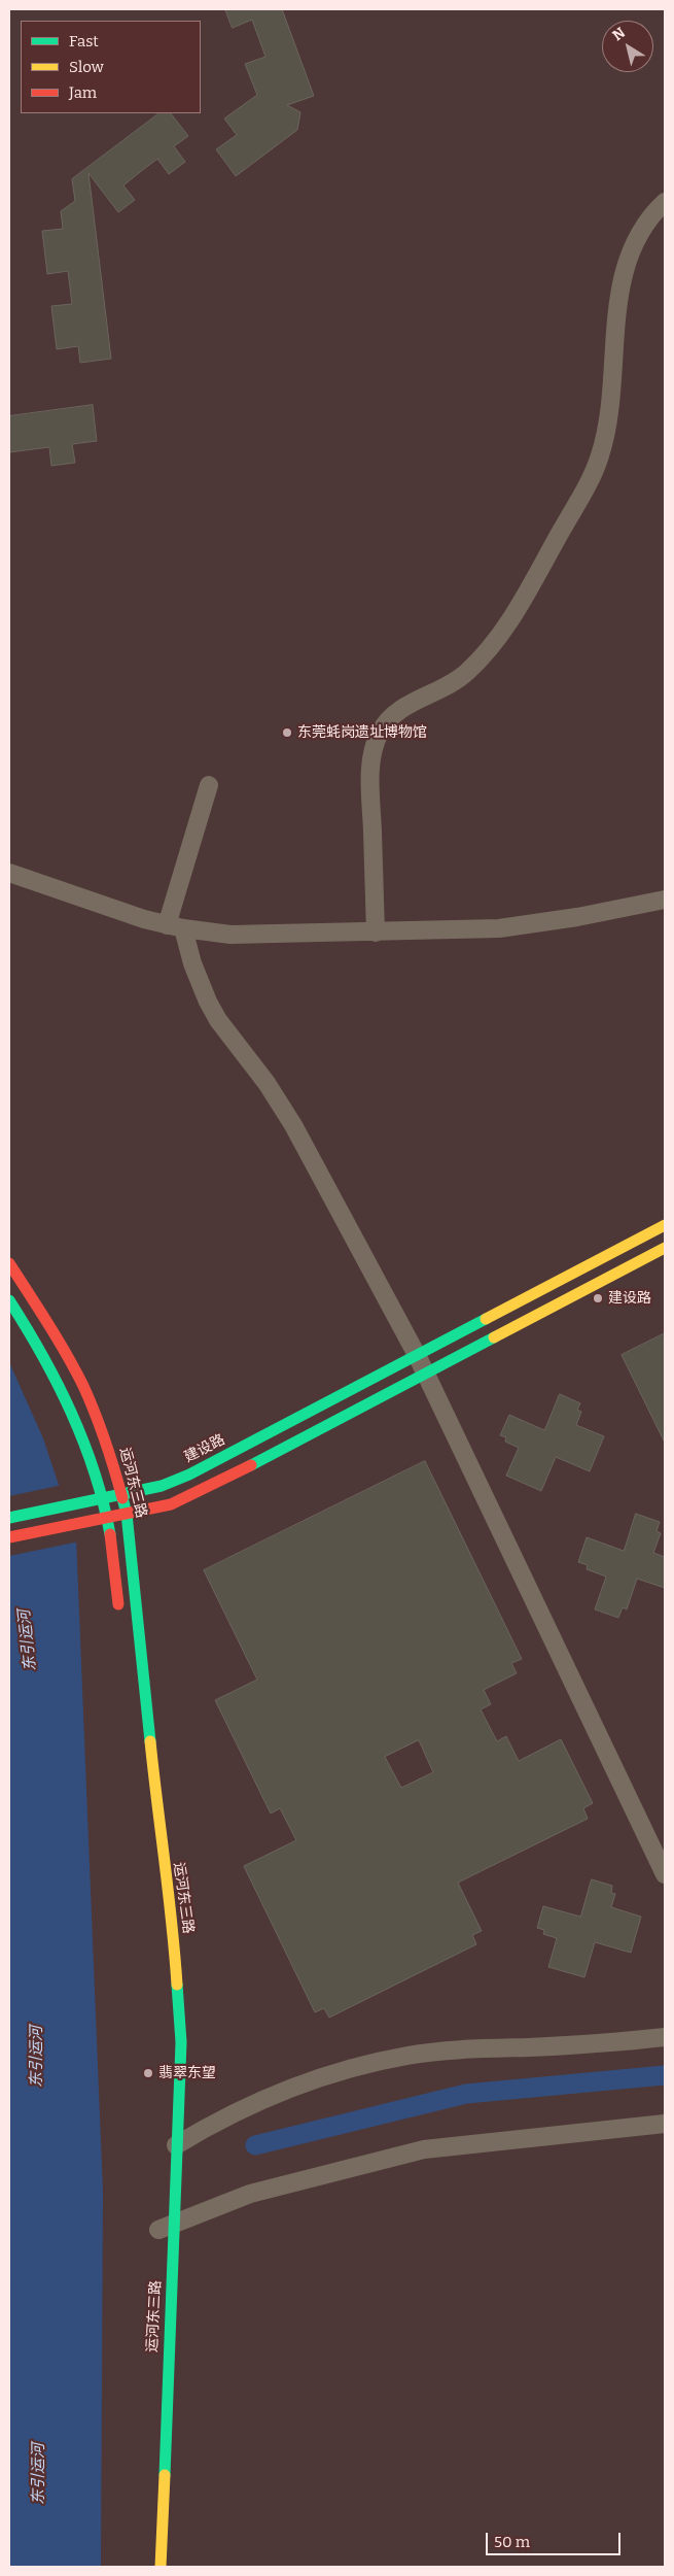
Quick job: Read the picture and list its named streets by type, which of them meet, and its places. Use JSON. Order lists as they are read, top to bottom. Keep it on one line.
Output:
{"streets":{"street":["建设路","运河东三路"]},"crossings":[["建设路","运河东三路"]],"water":["东引运河"],"places":["东莞蚝岗遗址博物馆","建设路","翡翠东望"],"legend":["Fast","Slow","Jam"],"scale_bar":"50 m","north":"top left"}
